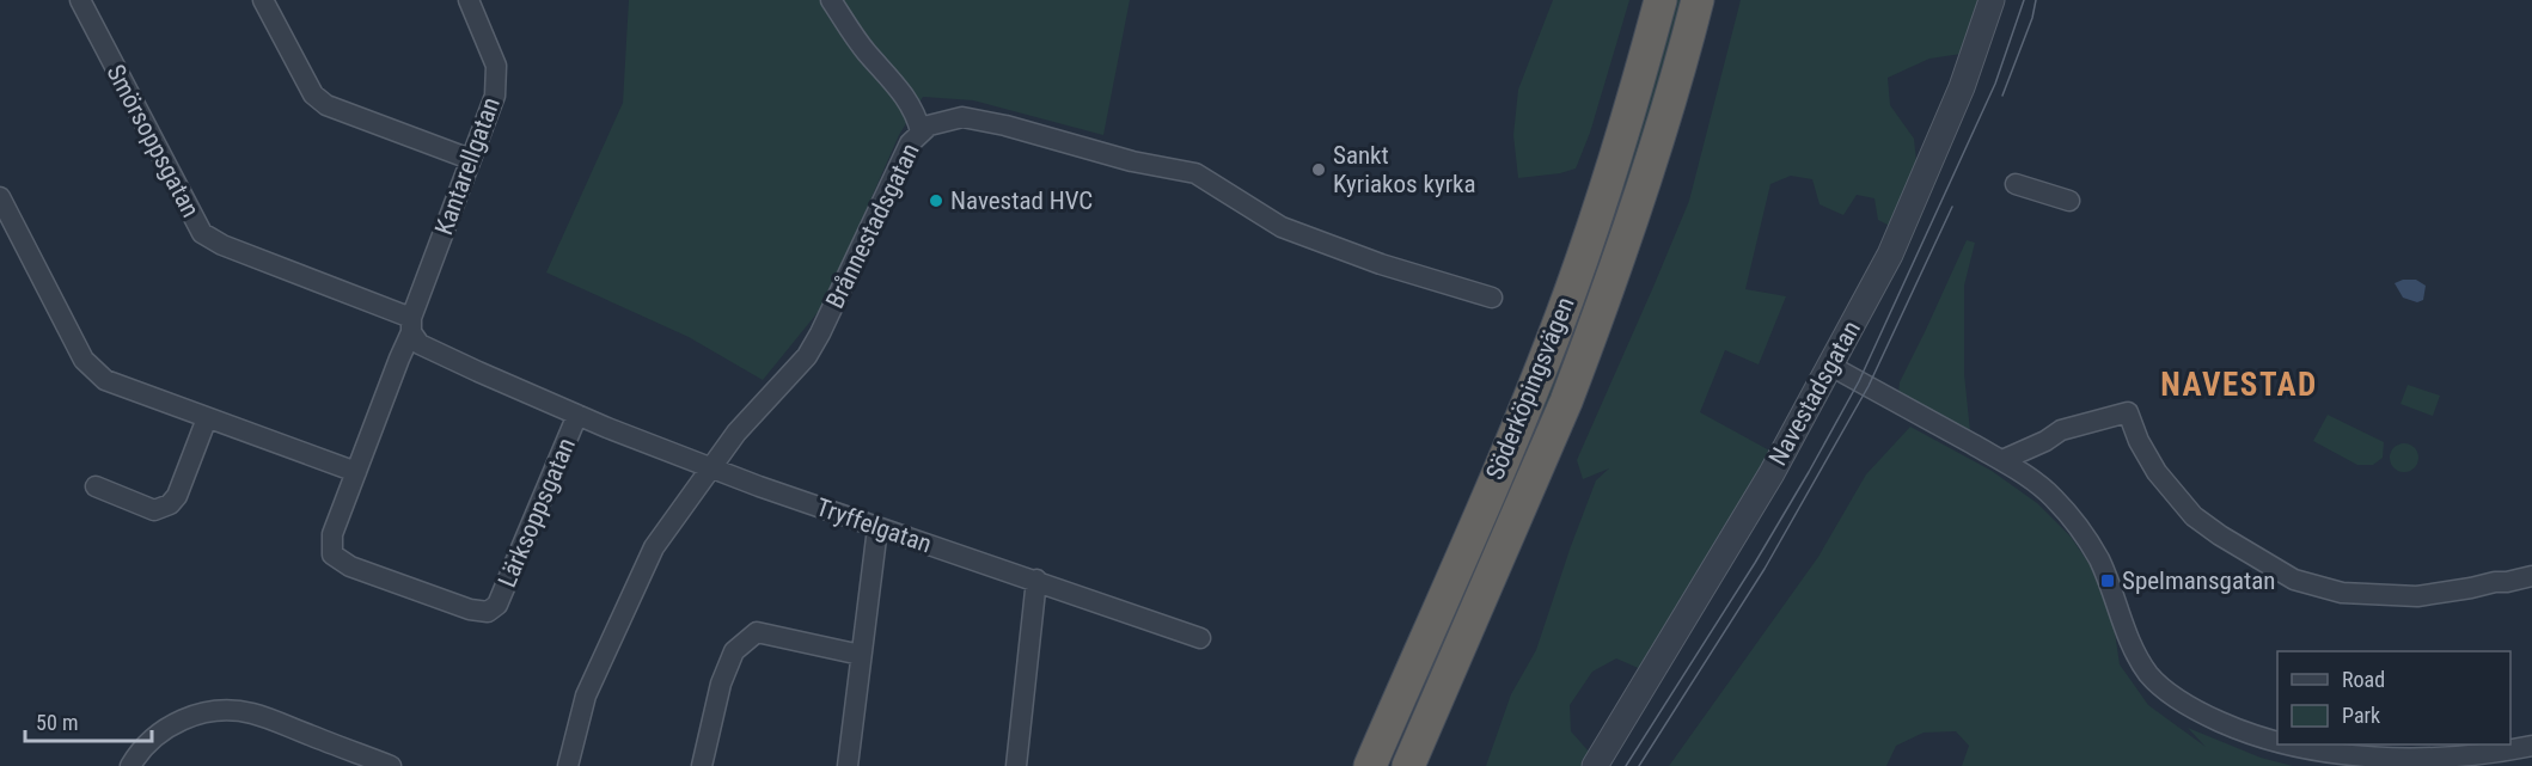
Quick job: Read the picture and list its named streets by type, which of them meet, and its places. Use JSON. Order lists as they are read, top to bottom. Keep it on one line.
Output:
{"streets":{"highway":["Söderköpingsvägen"],"street":["Smörsoppsgatan","Kantarellgatan","Brånnestadsgatan","Navestadsgatan","Lärksoppsgatan","Tryffelgatan"]},"crossings":[["Smörsoppsgatan","Kantarellgatan"],["Kantarellgatan","Lärksoppsgatan"],["Brånnestadsgatan","Tryffelgatan"]],"districts":["NAVESTAD"],"places":{"other":["Sankt Kyriakos kyrka","Navestad HVC"],"transit":["Spelmansgatan"]},"legend":["Road","Park"],"scale_bar":"50 m"}
